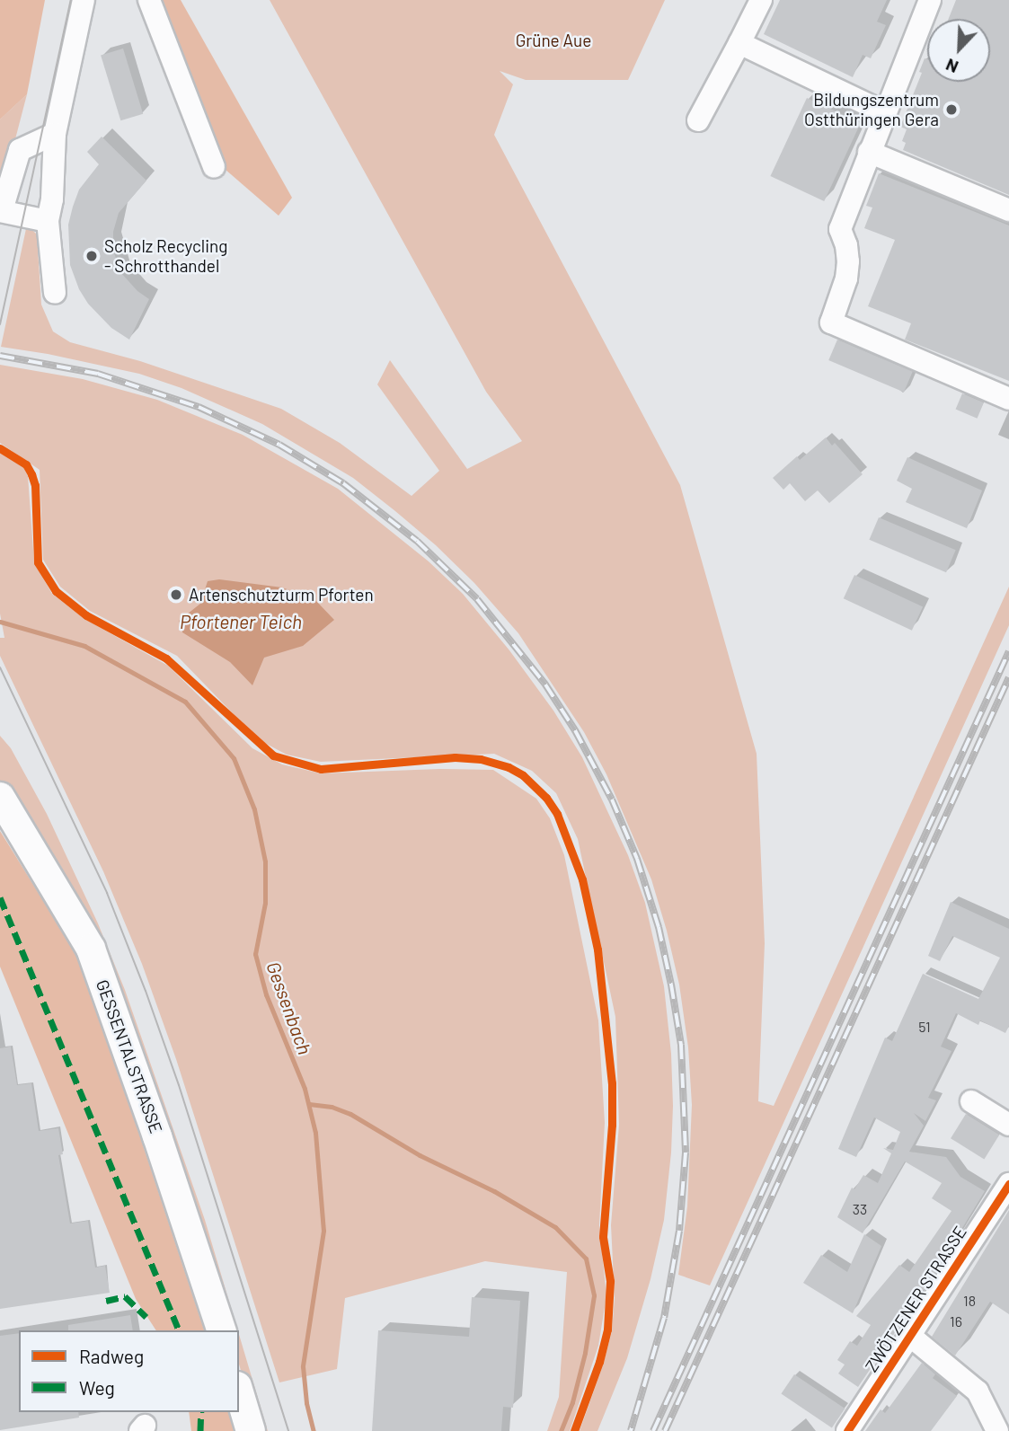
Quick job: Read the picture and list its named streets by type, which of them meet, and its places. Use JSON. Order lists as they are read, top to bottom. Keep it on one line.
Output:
{"streets":{"main road":["GESSENTALSTRASSE"],"street":["ZWÖTZENER STRASSE"]},"water":["Pfortener Teich","Gessenbach"],"parks":["Grüne Aue"],"places":["Bildungszentrum Ostthüringen Gera","Scholz Recycling - Schrotthandel","Artenschutzturm Pforten"],"house_numbers":["51","33","18","16"],"legend":["Radweg","Weg"],"north":"bottom left"}
